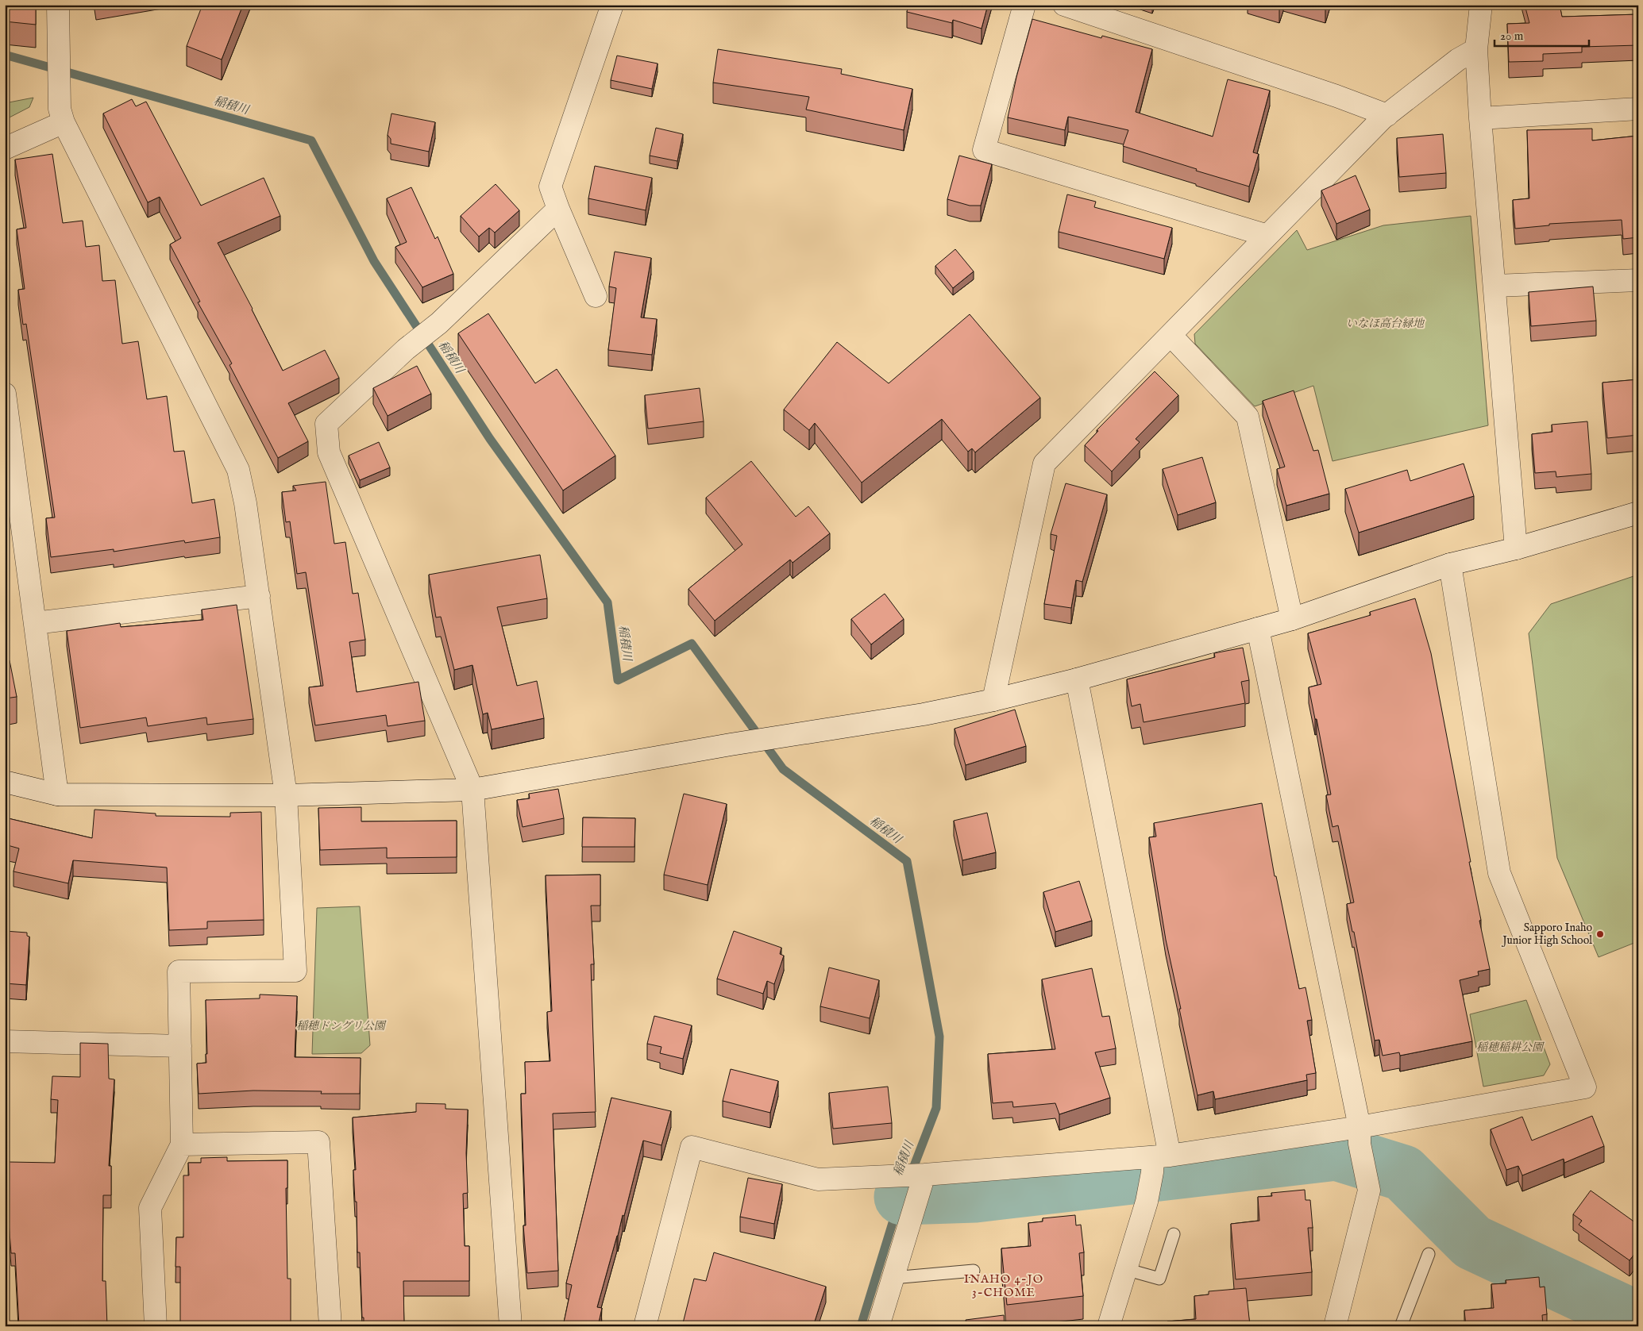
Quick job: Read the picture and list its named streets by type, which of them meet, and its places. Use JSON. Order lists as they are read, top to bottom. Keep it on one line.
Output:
{"districts":["INAHO 4-JO 3-CHOME"],"water":["稲積川"],"parks":["いなほ高台緑地","稲穂ドングリ公園","稲穂稲耕公園"],"places":["Sapporo Inaho Junior High School"],"scale_bar":"20 m"}
